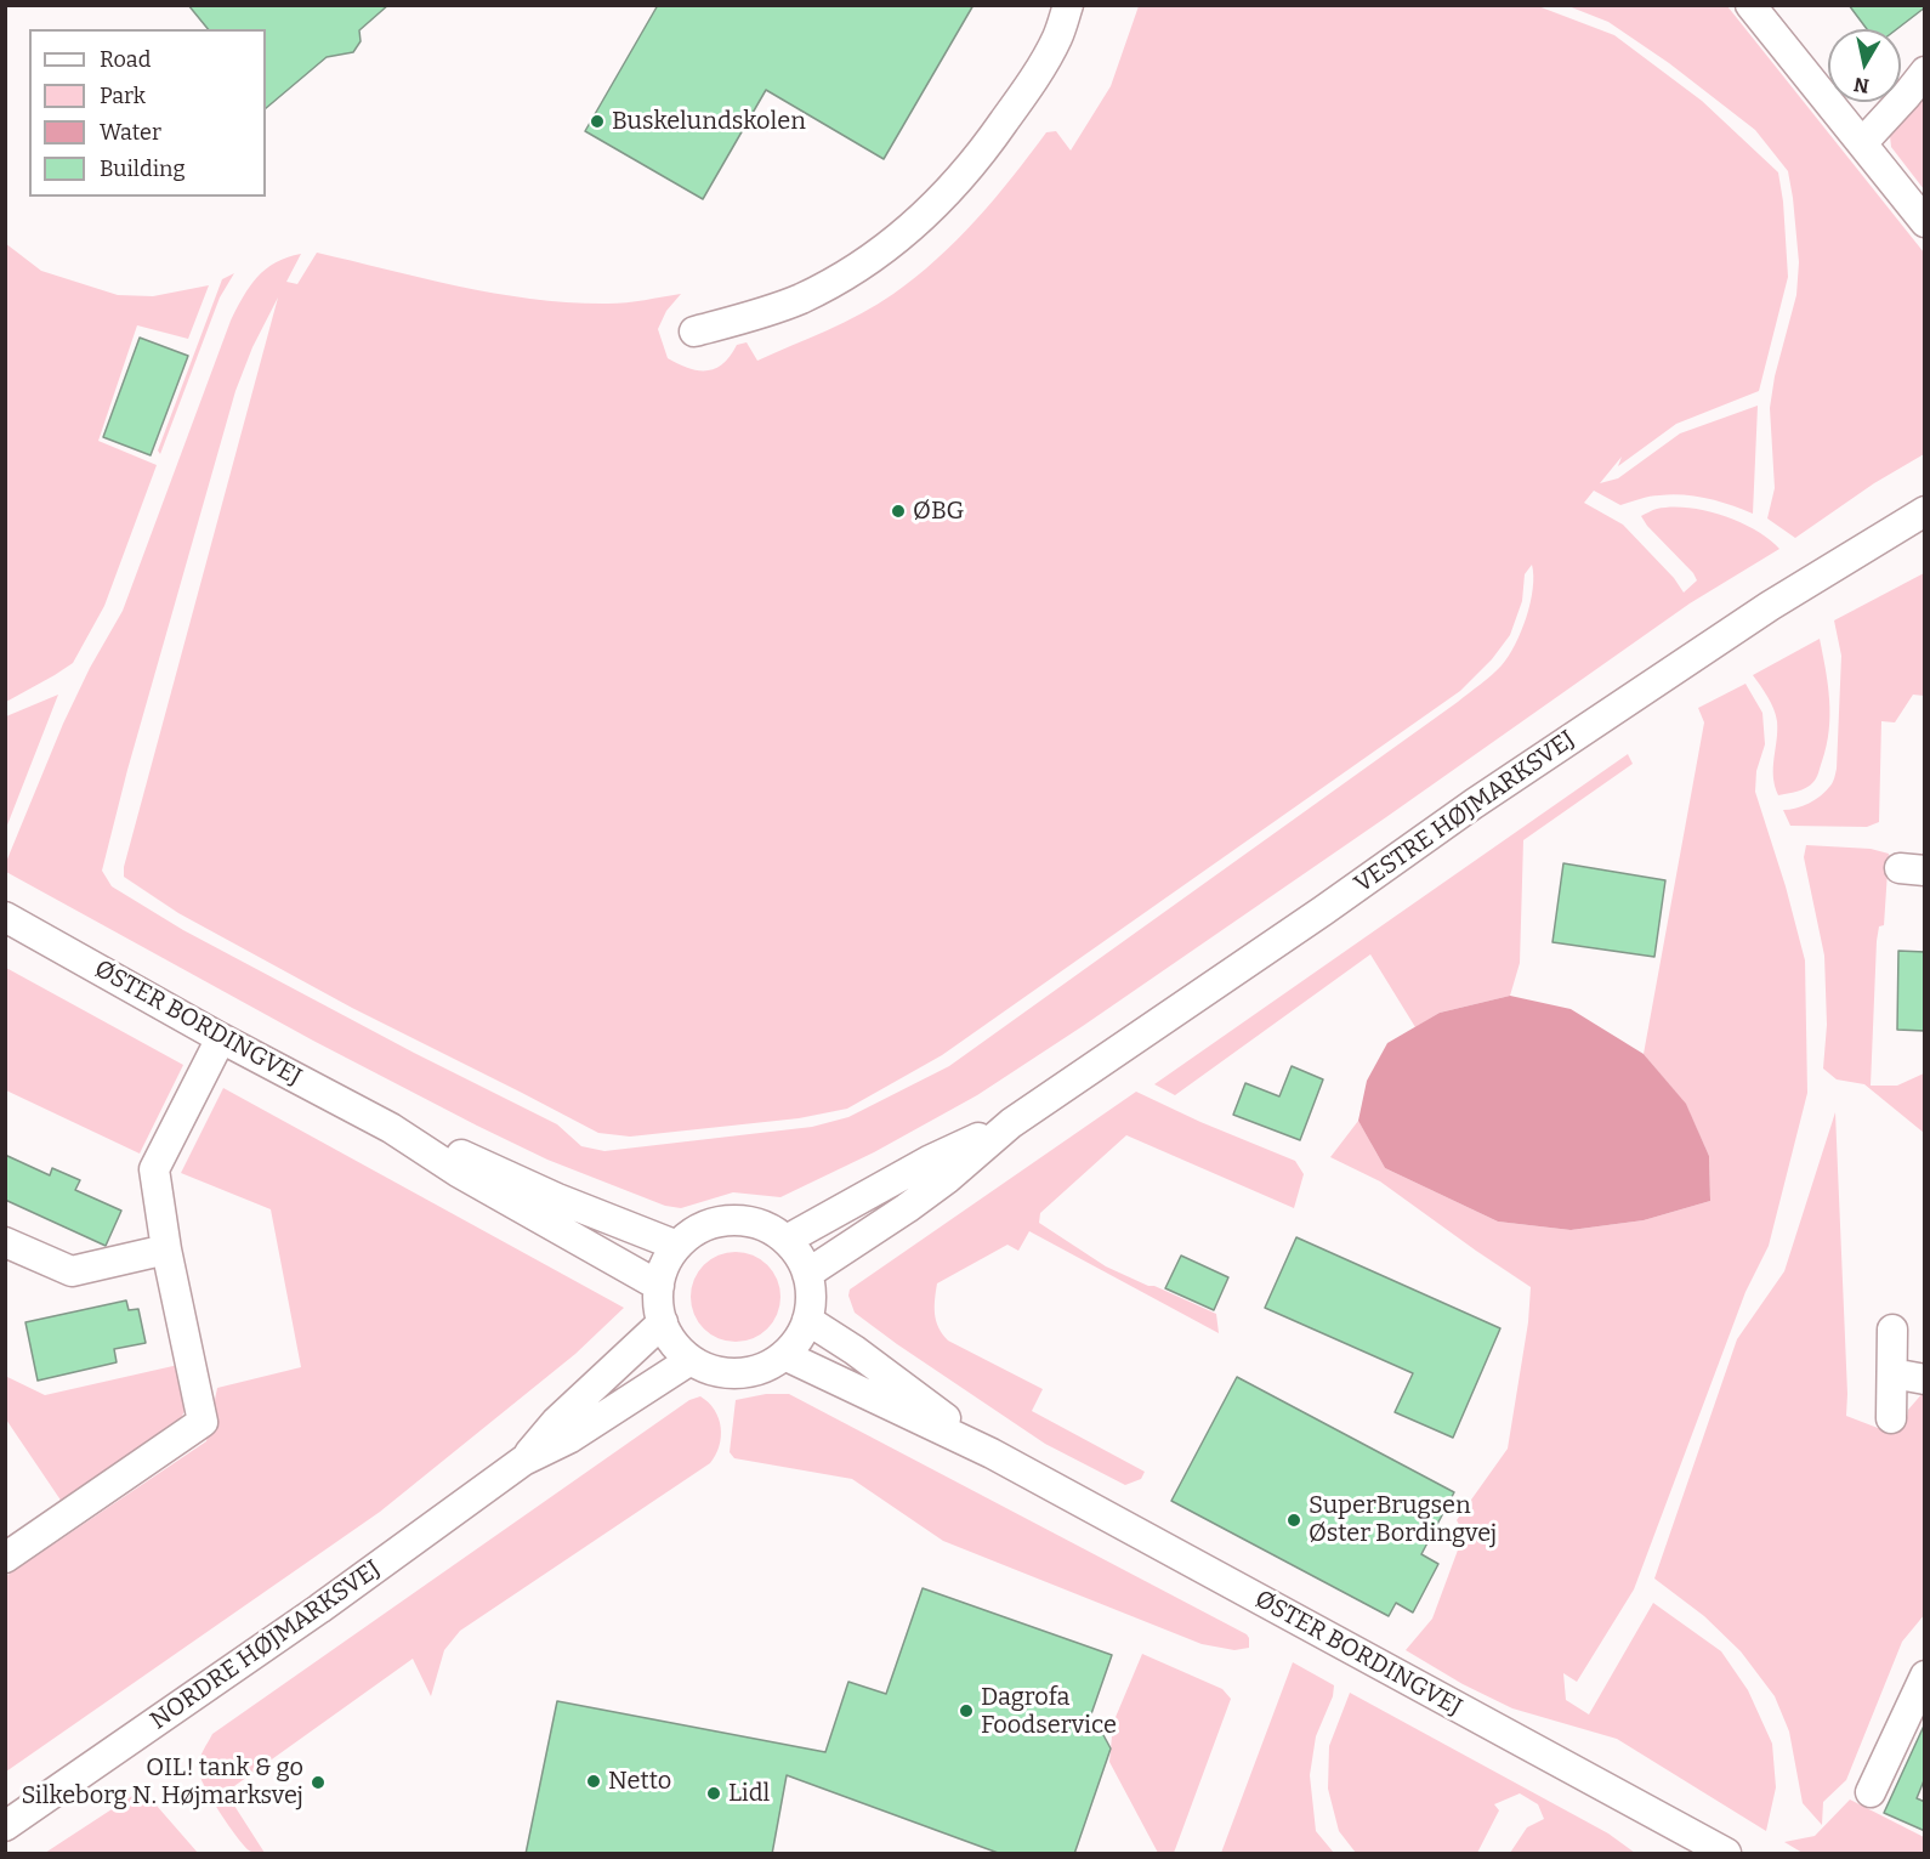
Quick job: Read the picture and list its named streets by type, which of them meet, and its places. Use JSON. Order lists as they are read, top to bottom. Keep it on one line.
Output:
{"streets":{"street":["VESTRE HØJMARKSVEJ","ØSTER BORDINGVEJ","NORDRE HØJMARKSVEJ"]},"crossings":[["VESTRE HØJMARKSVEJ","ØSTER BORDINGVEJ"],["VESTRE HØJMARKSVEJ","NORDRE HØJMARKSVEJ"],["ØSTER BORDINGVEJ","NORDRE HØJMARKSVEJ"]],"places":["Buskelundskolen","ØBG","SuperBrugsen Øster Bordingvej","Dagrofa Foodservice","Netto","OIL! tank & go Silkeborg N. Højmarksvej","Lidl"],"legend":["Road","Park","Water","Building"],"north":"bottom"}
